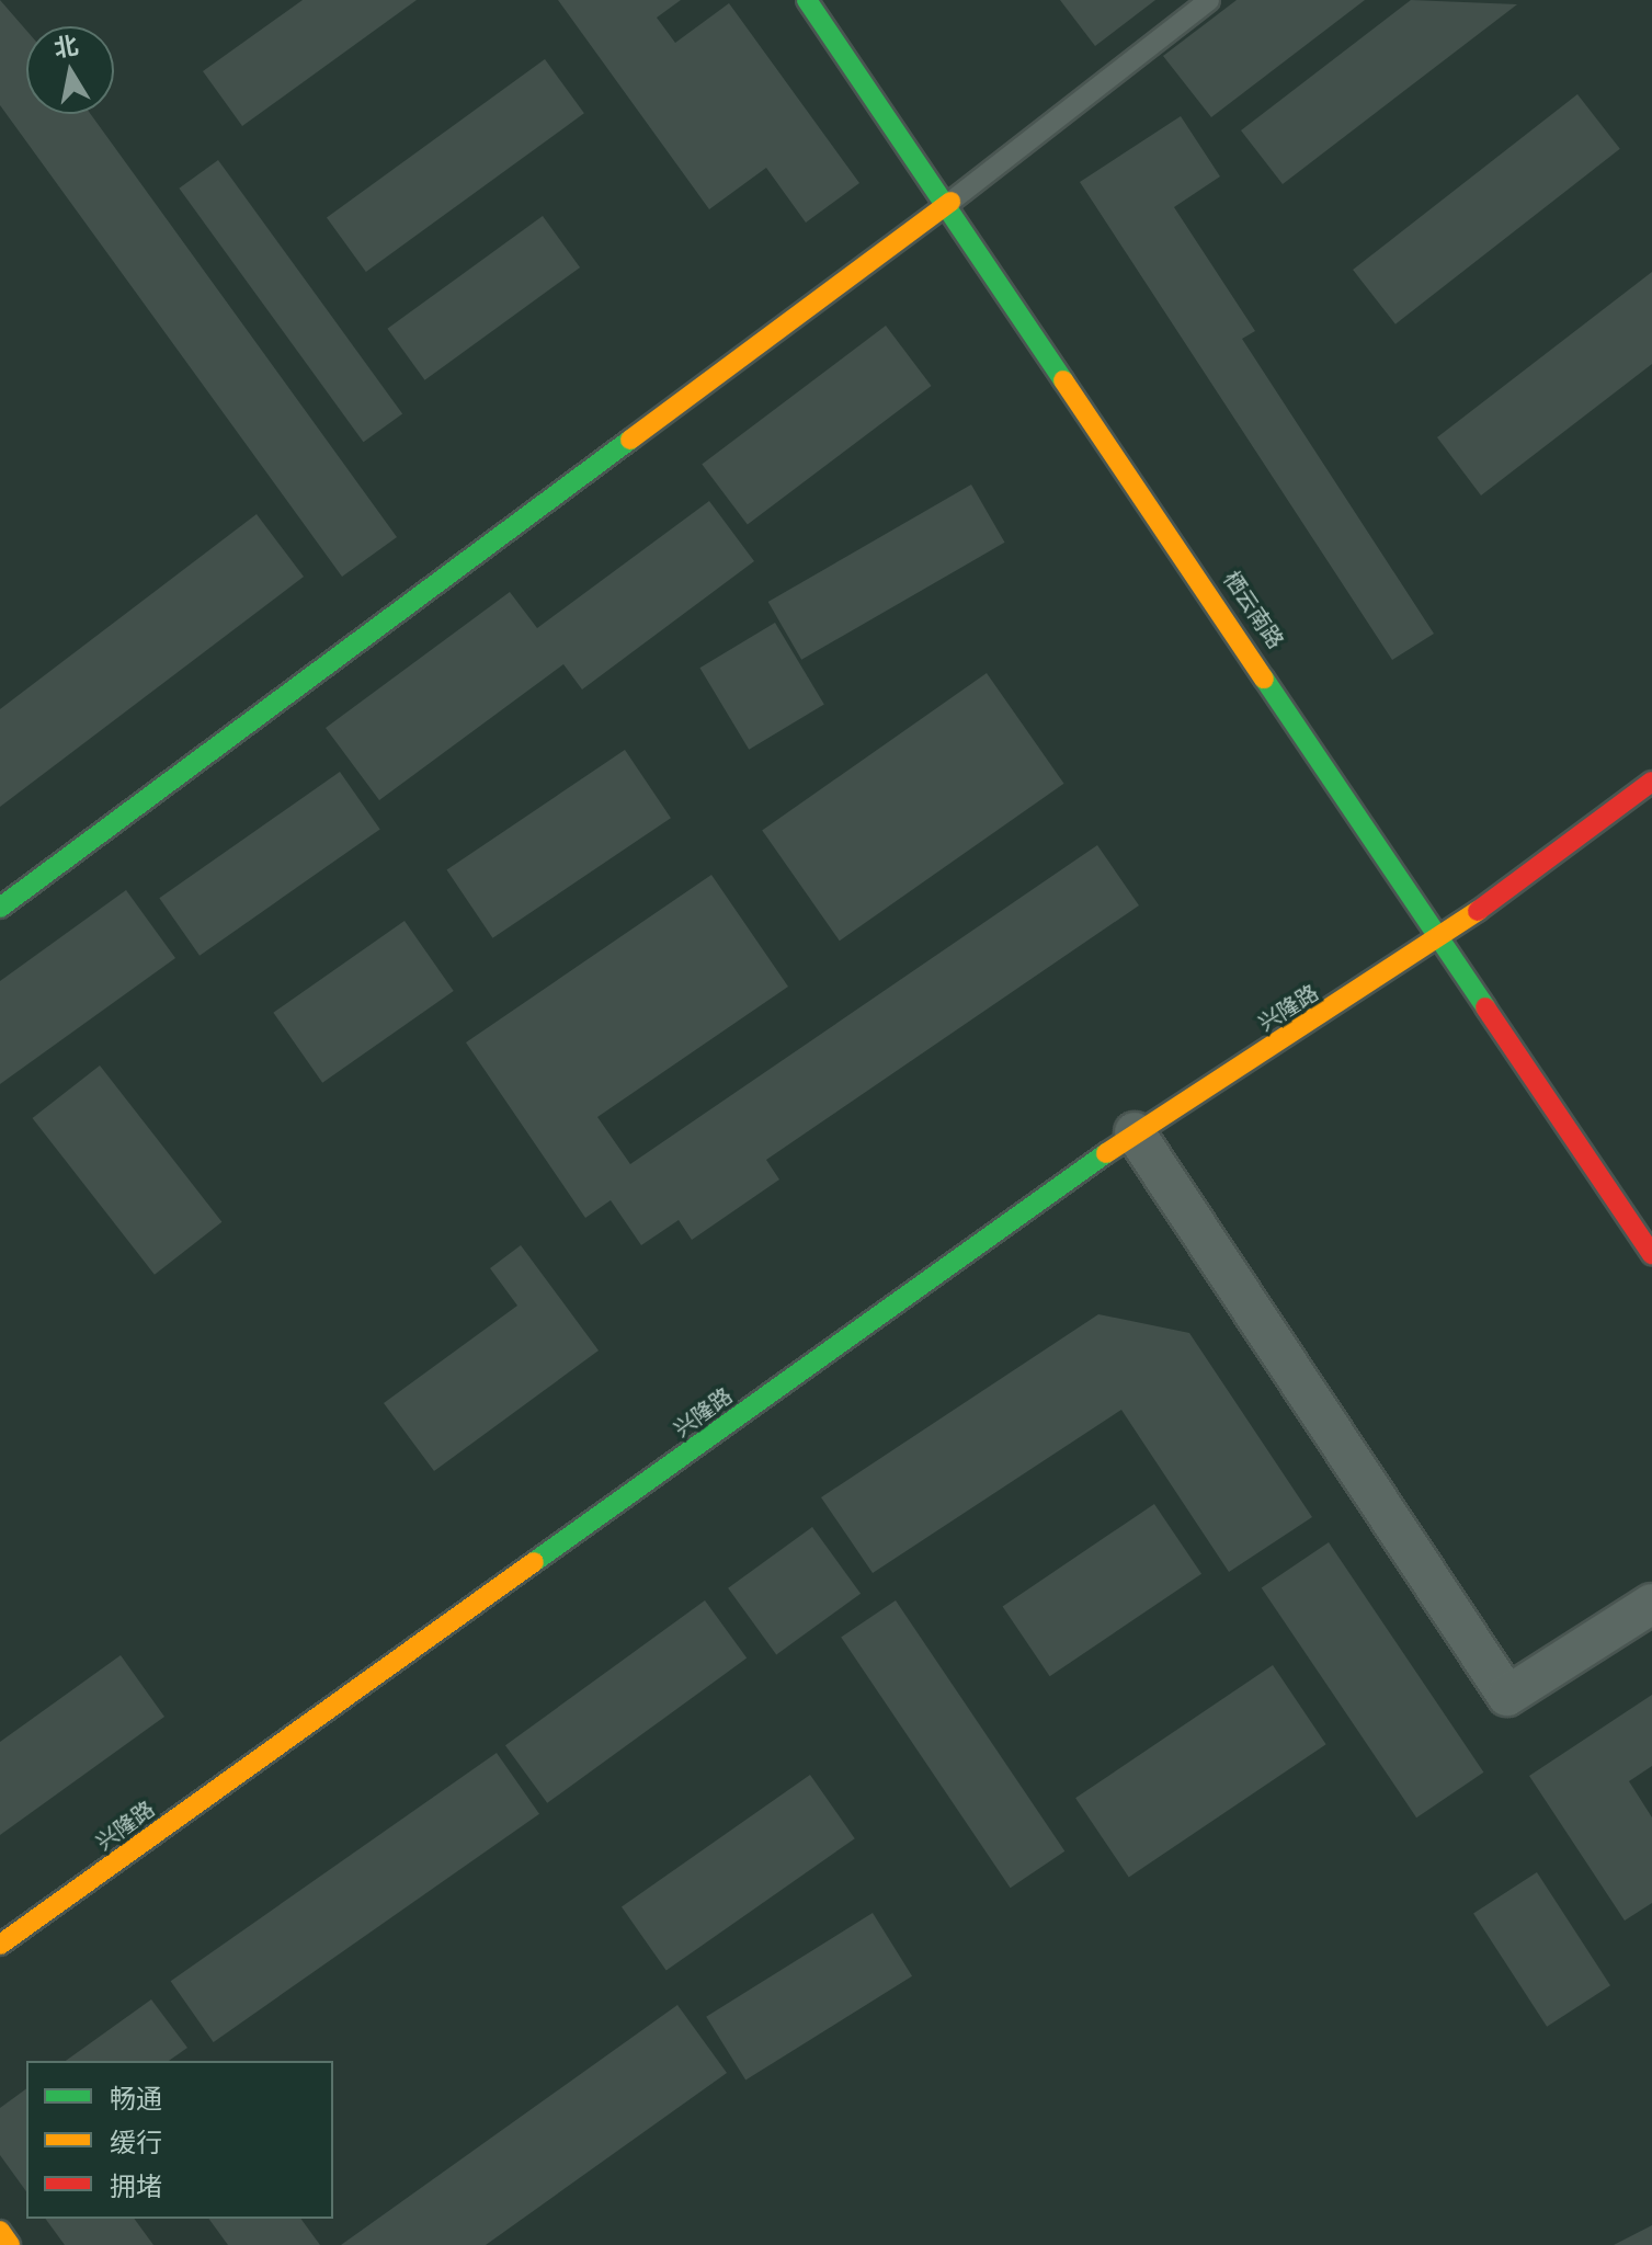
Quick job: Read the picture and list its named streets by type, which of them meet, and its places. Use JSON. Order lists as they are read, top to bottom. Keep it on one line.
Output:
{"streets":{"street":["栖云南路","兴隆路"]},"crossings":[["栖云南路","兴隆路"]],"legend":["畅通","缓行","拥堵"],"north":"top"}
